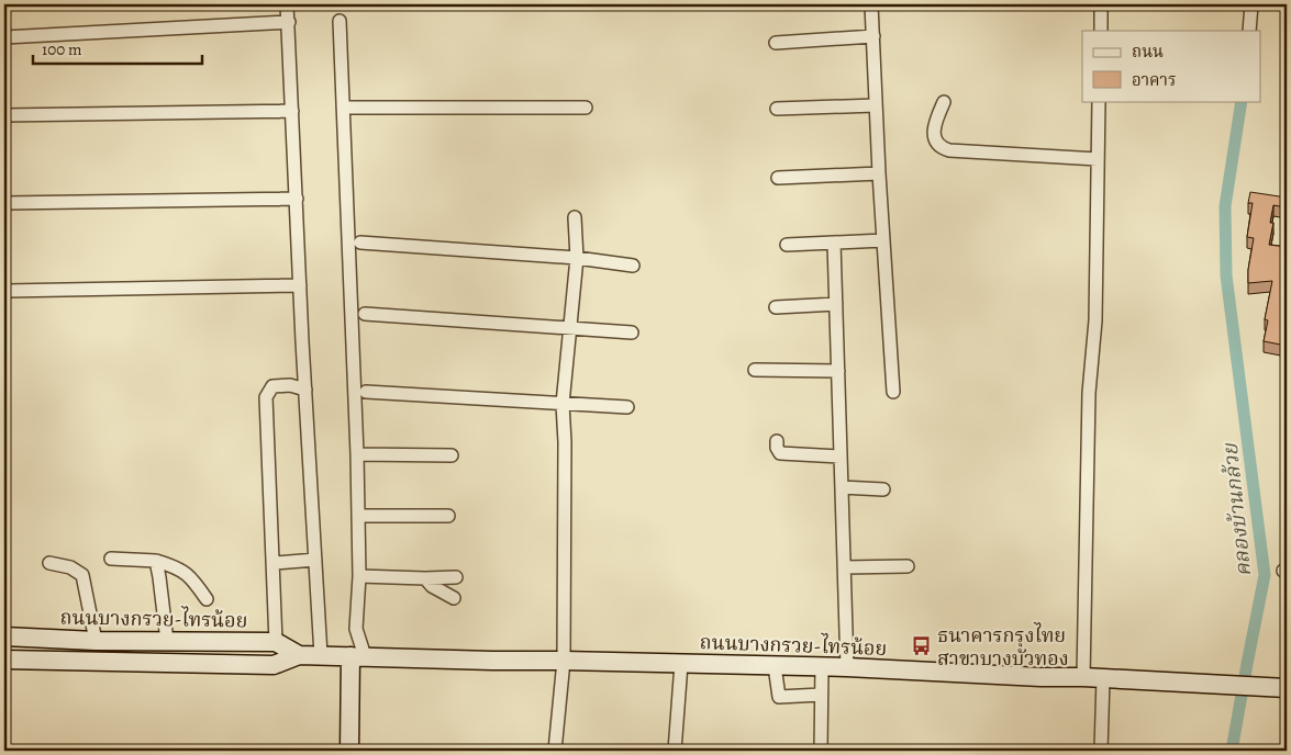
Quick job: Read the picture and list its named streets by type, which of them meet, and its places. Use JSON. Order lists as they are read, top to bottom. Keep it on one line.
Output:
{"streets":{"main road":["ถนนบางกรวย-ไทรน้อย"]},"water":["คลองบ้านกล้วย"],"places":{"bus stop":["ธนาคารกรุงไทย สาขาบางบัวทอง"]},"legend":["ถนน","อาคาร"],"scale_bar":"100 m"}
